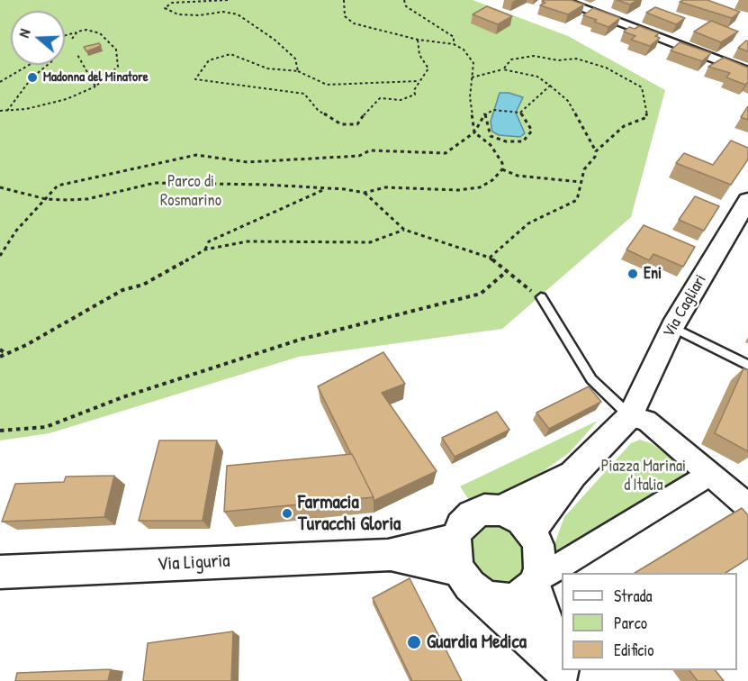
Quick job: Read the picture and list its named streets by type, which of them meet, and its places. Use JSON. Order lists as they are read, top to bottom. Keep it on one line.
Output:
{"streets":{"street":["Via Cagliari","Via Liguria"]},"parks":["Parco di Rosmarino","Piazza Marinai d'Italia"],"places":["Madonna del Minatore","Eni","Farmacia Turacchi Gloria","Guardia Medica"],"legend":["Strada","Parco","Edificio"],"north":"left"}
